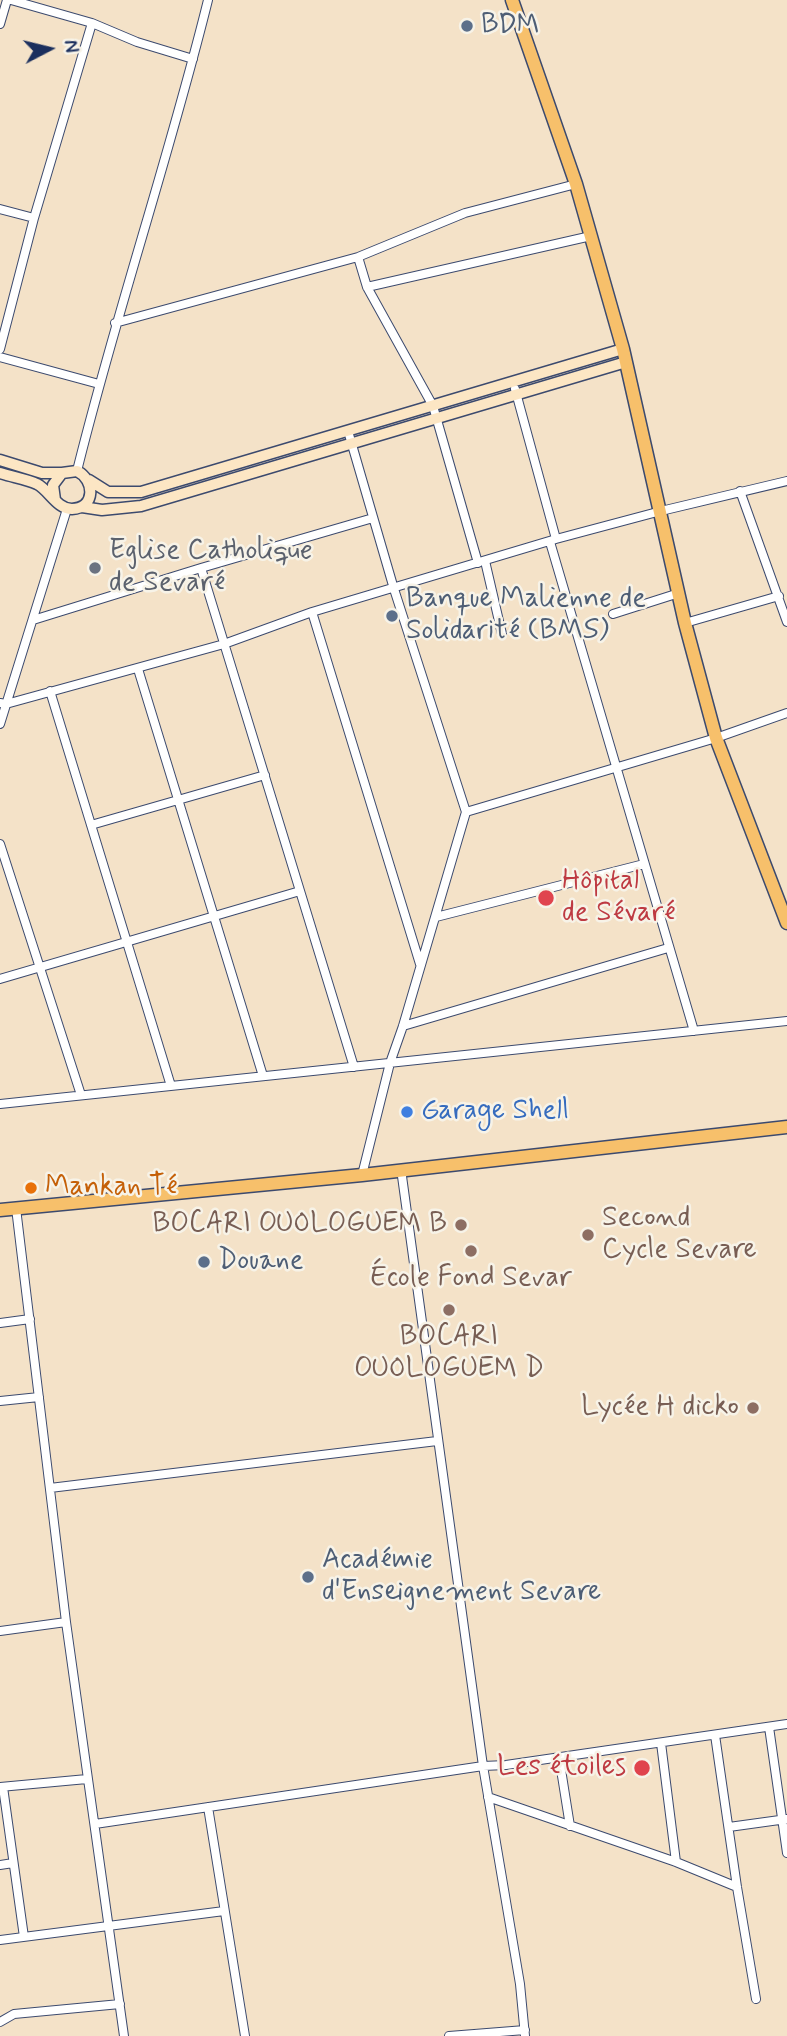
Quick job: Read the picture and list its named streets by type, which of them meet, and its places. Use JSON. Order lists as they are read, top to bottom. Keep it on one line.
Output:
{"places":["BDM","Eglise Catholique de Sevaré","Banque Malienne de Solidarité (BMS)","Hôpital de Sévaré","Garage Shell","Mankan Té","BOCARI OUOLOGUEM B","Second Cycle Sevare","École Fond Sevar","Douane","BOCARI OUOLOGUEM D","Lycée H dicko","Académie d'Enseignement Sevare","Les étoiles"],"north":"right"}
